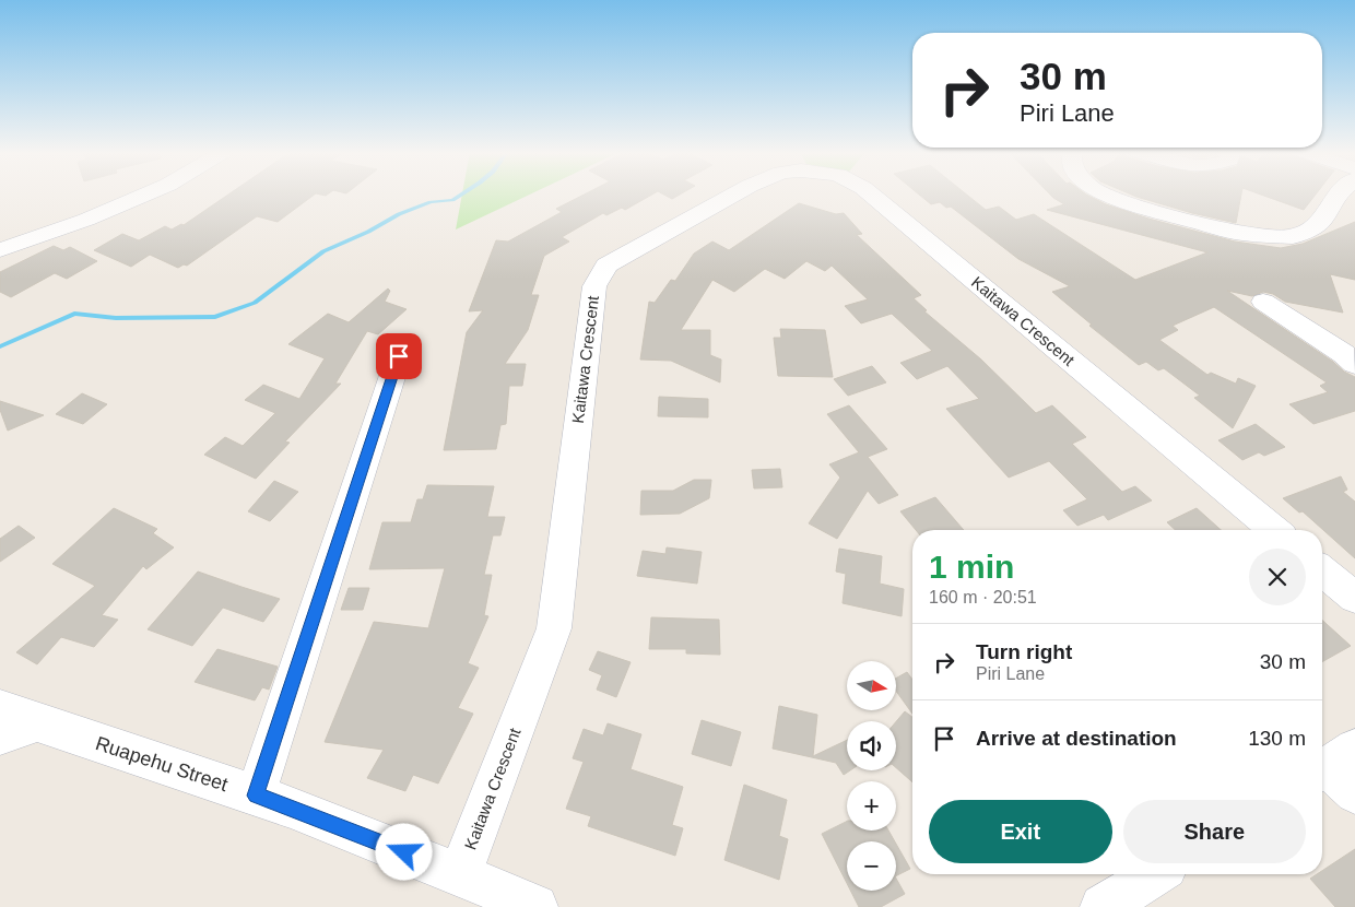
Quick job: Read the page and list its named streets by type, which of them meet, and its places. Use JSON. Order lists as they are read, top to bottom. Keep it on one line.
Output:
{"streets":{"street":["Kaitawa Crescent","Ruapehu Street"]},"crossings":[["Kaitawa Crescent","Ruapehu Street"]],"north":"right","page":{"turn":["30 m","Piri Lane"],"heading":["1 min","160 m · 20:51"],"list":[{"name":"Turn right","note":"Piri Lane","value":"30 m"},{"name":"Arrive at destination","value":"130 m"}],"map_buttons":["+","−"],"buttons":["Exit","Share"]}}
